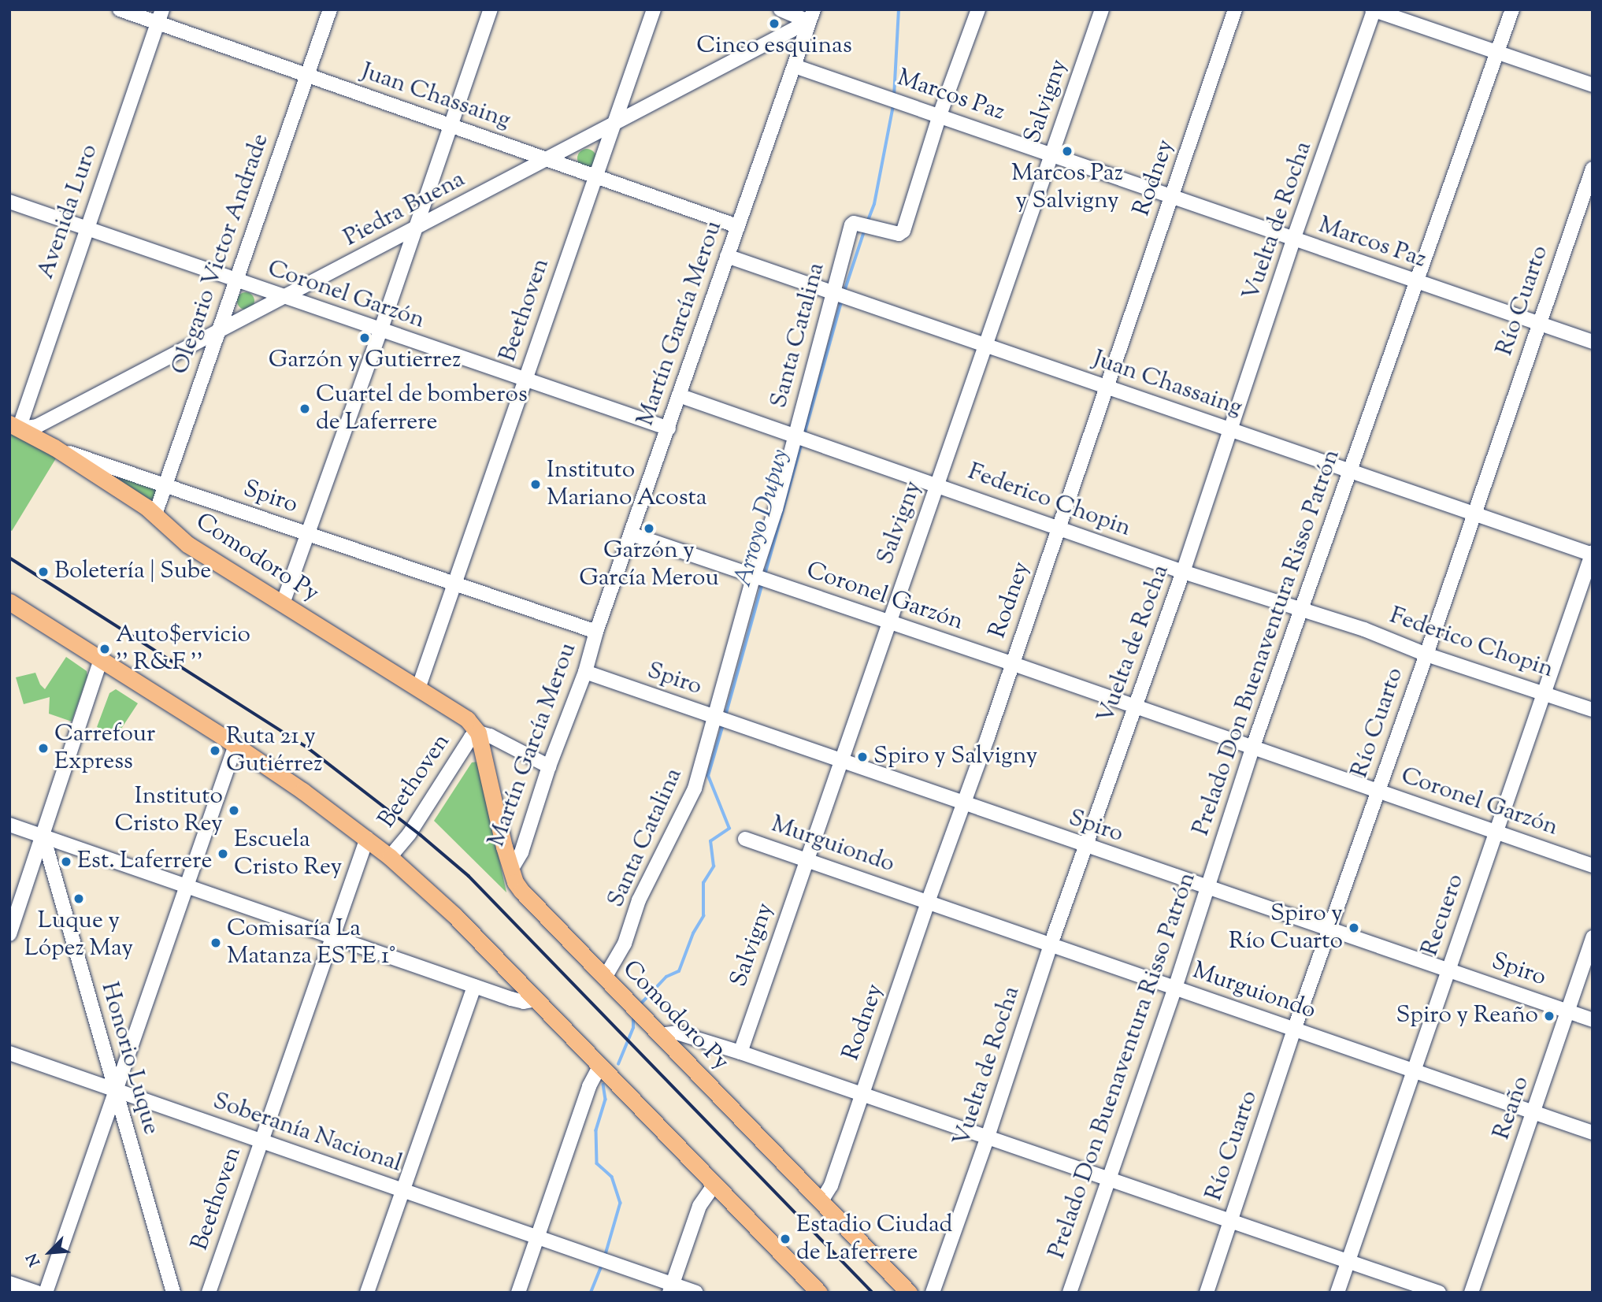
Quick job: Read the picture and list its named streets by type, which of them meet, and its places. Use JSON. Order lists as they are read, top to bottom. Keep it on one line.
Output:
{"streets":{"main road":["Comodoro Py"],"street":["Marcos Paz","Juan Chassaing","Salvigny","Rodney","Piedra Buena","Avenida Luro","Vuelta de Rocha","Olegario Victor Andrade","Coronel Garzón","Río Cuarto","Beethoven","Martín García Merou","Santa Catalina","Spiro","Federico Chopin","Prelado Don Buenaventura Risso Patrón","Murguiondo","Recuero","Honorio Luque","Reaño","Soberanía Nacional"]},"crossings":[["Marcos Paz","Salvigny"],["Marcos Paz","Rodney"],["Marcos Paz","Vuelta de Rocha"],["Marcos Paz","Río Cuarto"],["Marcos Paz","Martín García Merou"],["Marcos Paz","Santa Catalina"],["Marcos Paz","Prelado Don Buenaventura Risso Patrón"],["Juan Chassaing","Salvigny"],["Juan Chassaing","Rodney"],["Juan Chassaing","Piedra Buena"],["Juan Chassaing","Avenida Luro"],["Juan Chassaing","Vuelta de Rocha"],["Juan Chassaing","Olegario Victor Andrade"],["Juan Chassaing","Río Cuarto"],["Juan Chassaing","Beethoven"],["Juan Chassaing","Martín García Merou"],["Juan Chassaing","Santa Catalina"],["Juan Chassaing","Prelado Don Buenaventura Risso Patrón"],["Juan Chassaing","Recuero"],["Salvigny","Coronel Garzón"],["Salvigny","Spiro"],["Salvigny","Federico Chopin"],["Salvigny","Murguiondo"],["Rodney","Coronel Garzón"],["Rodney","Spiro"],["Rodney","Federico Chopin"],["Rodney","Comodoro Py"],["Rodney","Murguiondo"],["Piedra Buena","Avenida Luro"],["Piedra Buena","Olegario Victor Andrade"],["Piedra Buena","Coronel Garzón"],["Piedra Buena","Beethoven"],["Piedra Buena","Martín García Merou"],["Piedra Buena","Comodoro Py"],["Avenida Luro","Coronel Garzón"],["Avenida Luro","Comodoro Py"],["Vuelta de Rocha","Coronel Garzón"],["Vuelta de Rocha","Spiro"],["Vuelta de Rocha","Federico Chopin"],["Vuelta de Rocha","Murguiondo"],["Olegario Victor Andrade","Coronel Garzón"],["Olegario Victor Andrade","Spiro"],["Olegario Victor Andrade","Comodoro Py"],["Coronel Garzón","Río Cuarto"],["Coronel Garzón","Beethoven"],["Coronel Garzón","Martín García Merou"],["Coronel Garzón","Santa Catalina"],["Coronel Garzón","Prelado Don Buenaventura Risso Patrón"],["Coronel Garzón","Recuero"],["Río Cuarto","Spiro"],["Río Cuarto","Federico Chopin"],["Río Cuarto","Murguiondo"],["Beethoven","Spiro"],["Beethoven","Comodoro Py"],["Beethoven","Soberanía Nacional"],["Martín García Merou","Spiro"],["Martín García Merou","Federico Chopin"],["Martín García Merou","Comodoro Py"],["Santa Catalina","Spiro"],["Santa Catalina","Federico Chopin"],["Santa Catalina","Comodoro Py"],["Spiro","Comodoro Py"],["Spiro","Prelado Don Buenaventura Risso Patrón"],["Spiro","Recuero"],["Spiro","Reaño"],["Federico Chopin","Prelado Don Buenaventura Risso Patrón"],["Federico Chopin","Recuero"],["Prelado Don Buenaventura Risso Patrón","Murguiondo"],["Murguiondo","Recuero"],["Murguiondo","Reaño"],["Honorio Luque","Soberanía Nacional"]],"water":["Arroyo Dupuy"],"places":["Cinco esquinas","Marcos Paz y Salvigny","Garzón y Gutierrez","Cuartel de bomberos de Laferrere","Instituto Mariano Acosta","Garzón y García Merou","Boletería | Sube","Auto$ervicio '' R&F ''","Carrefour Express","Ruta 21 y Gutiérrez","Spiro y Salvigny","Instituto Cristo Rey","Escuela Cristo Rey","Est. Laferrere","Luque y López May","Spiro y Río Cuarto","Comisaría La Matanza ESTE 1°","Spiro y Reaño","Estadio Ciudad de Laferrere"],"north":"bottom left"}
